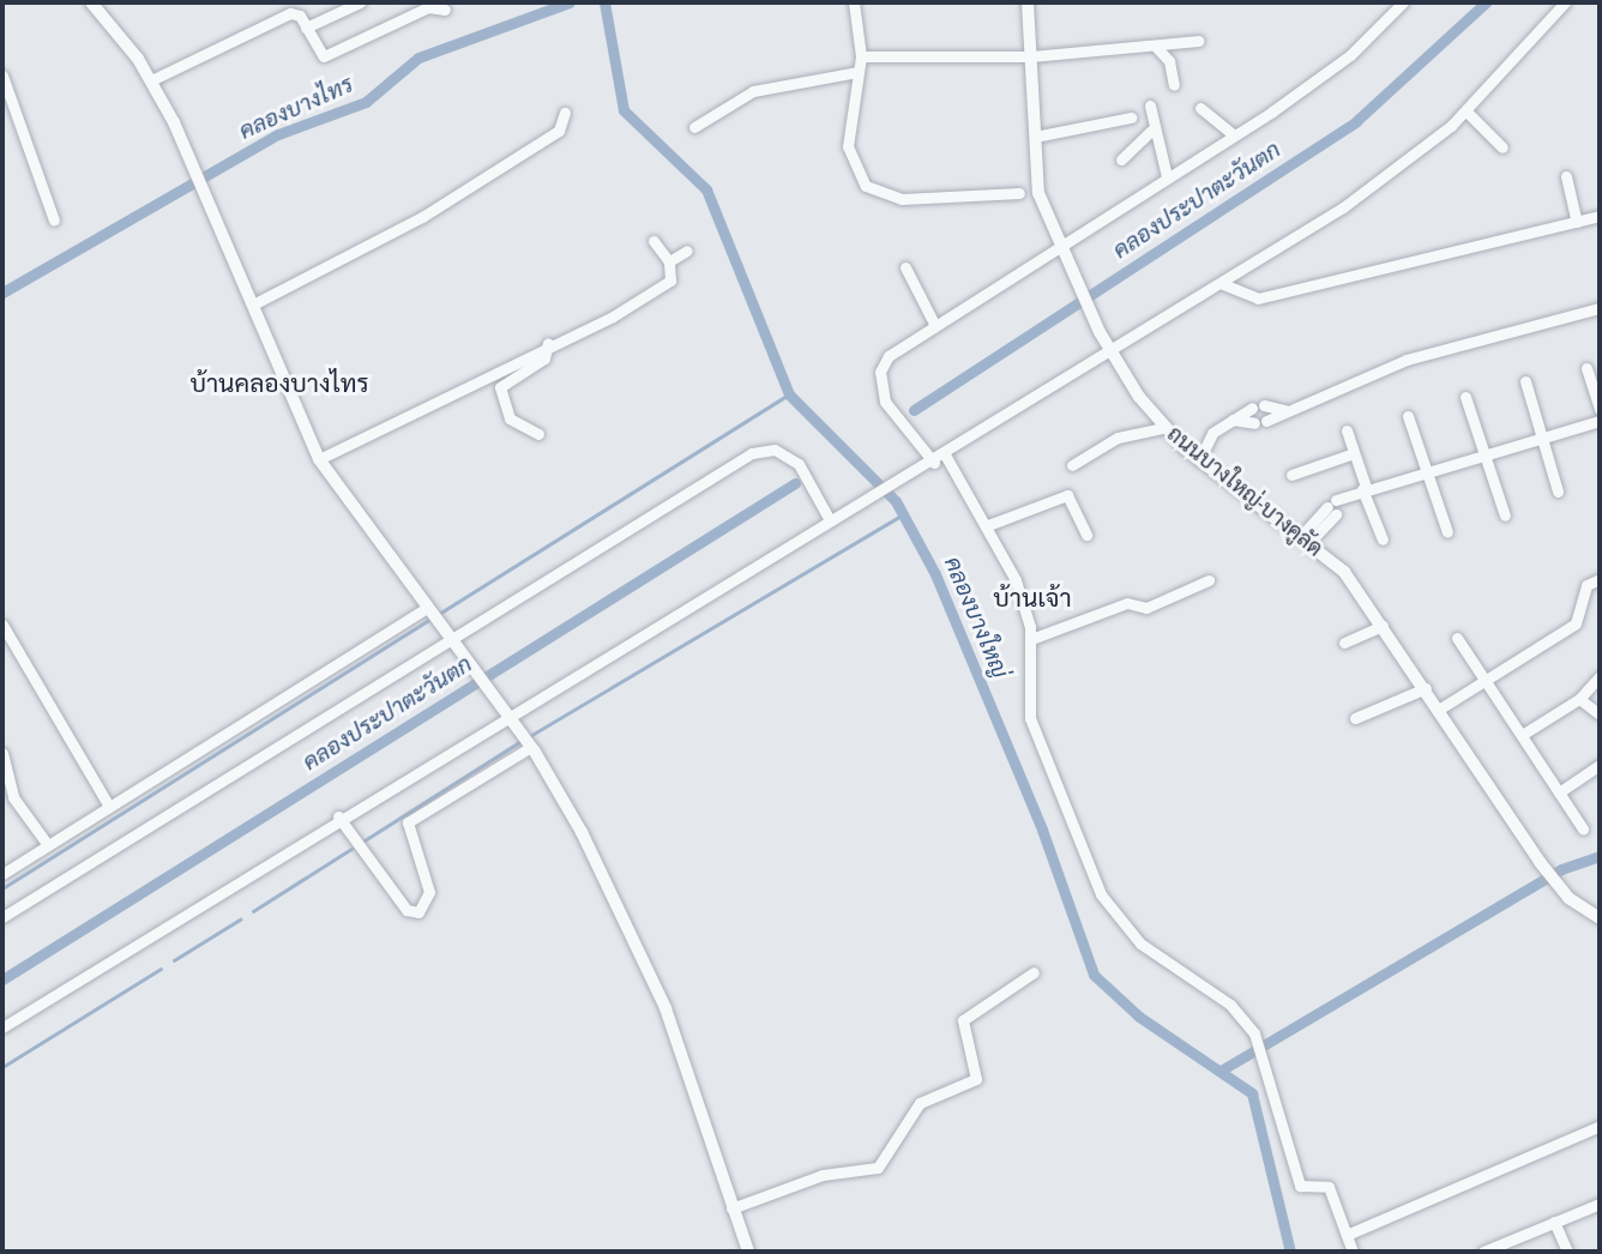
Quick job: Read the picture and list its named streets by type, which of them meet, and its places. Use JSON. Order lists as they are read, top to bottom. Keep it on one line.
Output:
{"streets":{"street":["ถนนบางใหญ่-บางคูลัด"]},"districts":["บ้านคลองบางไทร","บ้านเจ้า"],"water":["คลองบางไทร","คลองประปาตะวันตก","คลองบางใหญ่"]}
